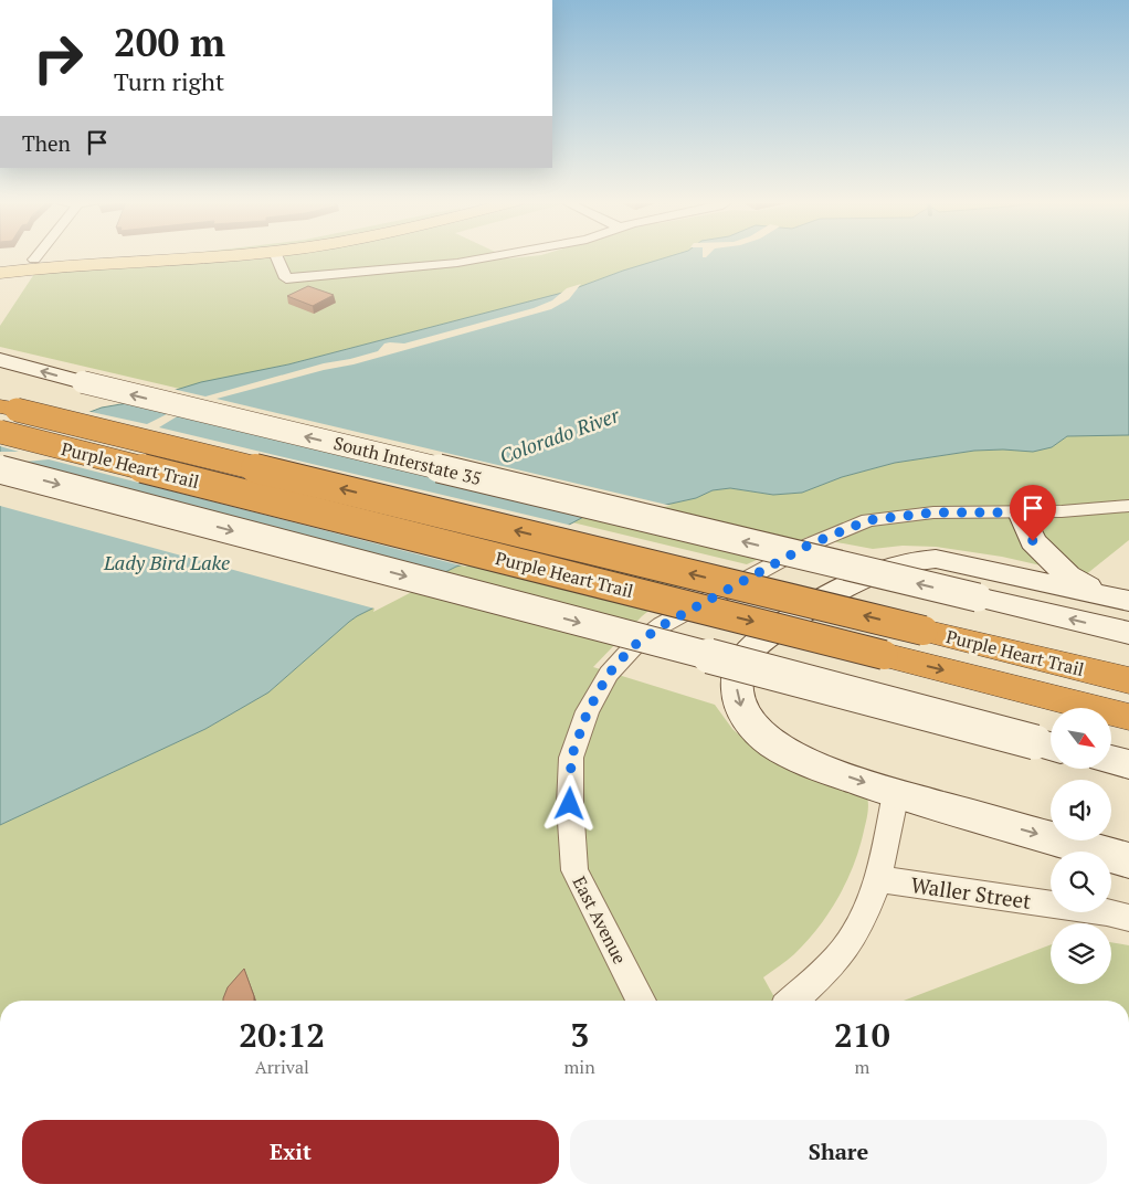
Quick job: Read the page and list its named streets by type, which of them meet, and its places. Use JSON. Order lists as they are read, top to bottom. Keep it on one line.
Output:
{"streets":{"highway":["Purple Heart Trail"],"main road":["South Interstate 35"],"street":["Waller Street","East Avenue"]},"water":["Colorado River","Lady Bird Lake"],"north":"bottom right","page":{"turn":["200 m","Turn right"],"then":"Then","eta":["20:12","Arrival","3","min","210","m"],"buttons":["Exit","Share"]}}
